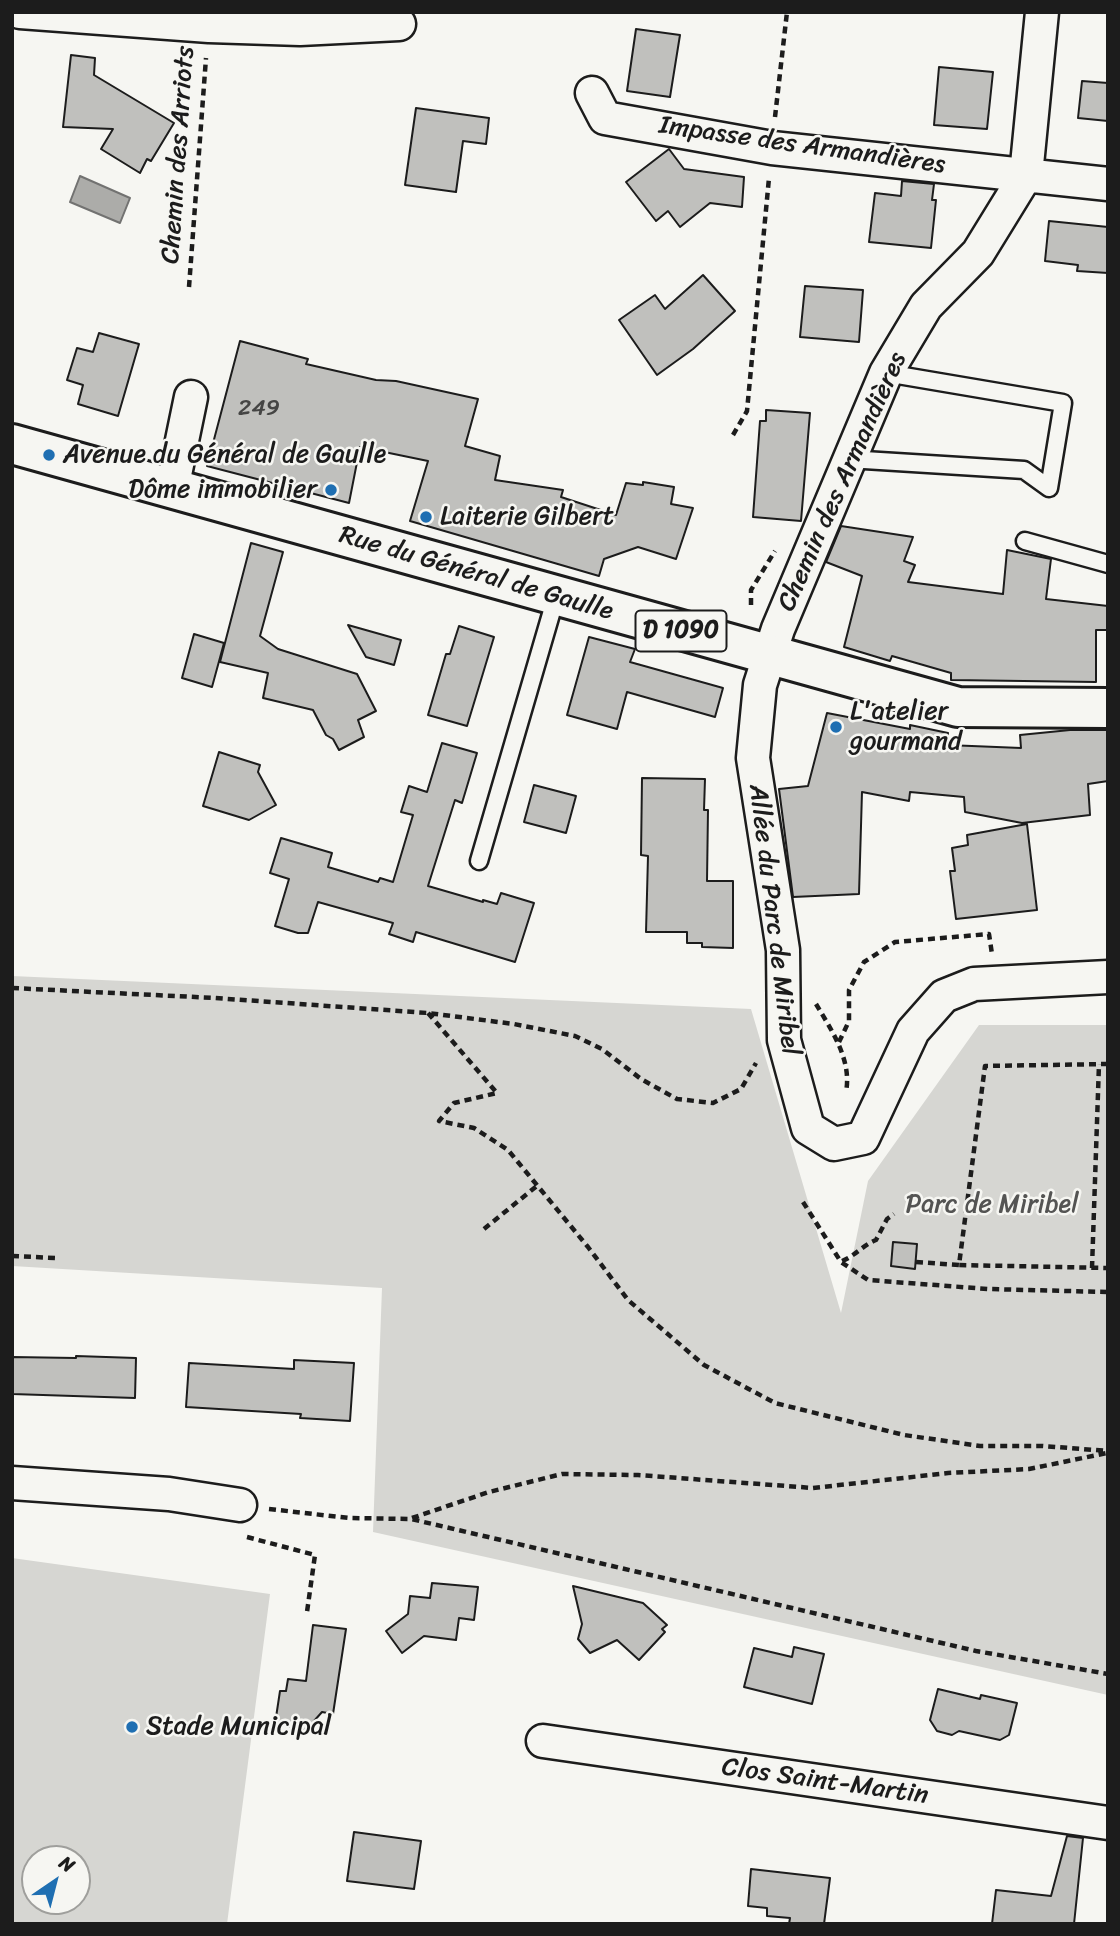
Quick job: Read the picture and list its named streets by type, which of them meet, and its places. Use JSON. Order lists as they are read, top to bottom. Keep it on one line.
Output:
{"streets":{"main road":["Rue du Général de Gaulle","D 1090"],"street":["Impasse des Armandières","Chemin des Armandières","Allée du Parc de Miribel","Clos Saint-Martin"],"path":["Chemin des Arriots"]},"crossings":[["Impasse des Armandières","Chemin des Armandières"],["Chemin des Armandières","Rue du Général de Gaulle"],["Chemin des Armandières","Allée du Parc de Miribel"],["Rue du Général de Gaulle","Allée du Parc de Miribel"]],"parks":["Parc de Miribel"],"places":["Avenue du Général de Gaulle","Dôme immobilier","Laiterie Gilbert","L'atelier gourmand","Stade Municipal"],"house_numbers":["249"],"north":"top right"}
